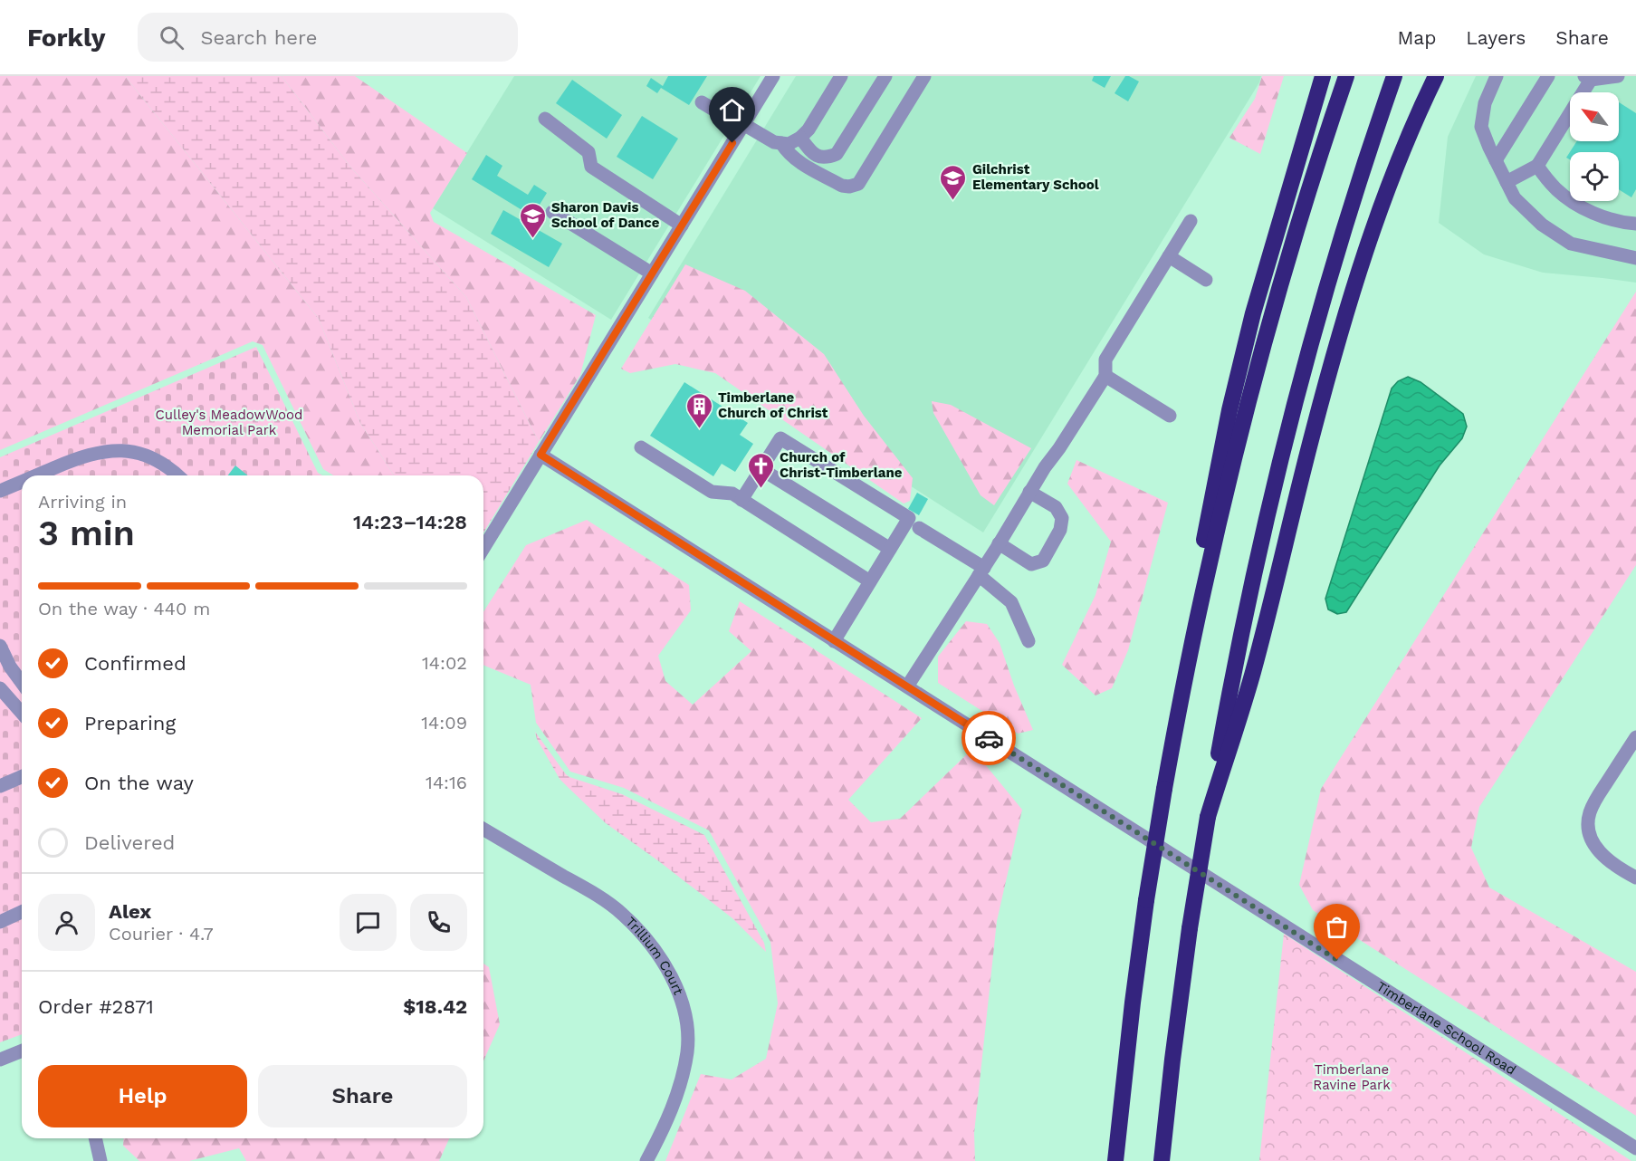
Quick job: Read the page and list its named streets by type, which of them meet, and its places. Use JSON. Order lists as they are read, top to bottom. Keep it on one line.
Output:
{"streets":{"street":["Trillium Court","Timberlane School Road"]},"parks":["Culley's MeadowWood Memorial Park","Timberlane Ravine Park"],"places":{"school or university":["Gilchrist Elementary School","Sharon Davis School of Dance"],"building":["Timberlane Church of Christ"],"church":["Church of Christ-Timberlane"]},"north":"top left","page":{"header":"Forkly","search":"Search here","nav":["Map","Layers","Share"],"heading":["3 min","Arriving in","14:23–14:28"],"panel":["Alex","Courier · 4.7","Order #2871","$18.42"],"bar":"On the way · 440 m","list":[["Confirmed","14:02"],["Preparing","14:09"],["On the way","14:16"],"Delivered"],"buttons":["Help","Share"]}}
